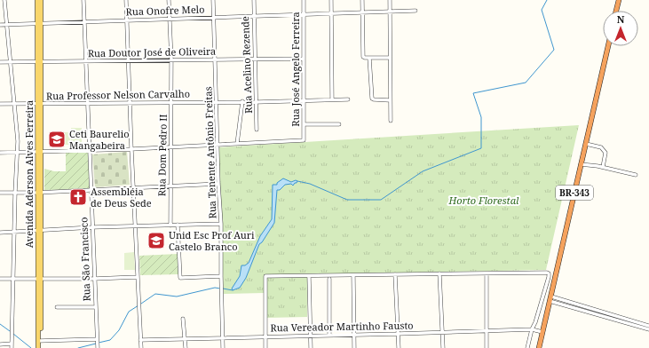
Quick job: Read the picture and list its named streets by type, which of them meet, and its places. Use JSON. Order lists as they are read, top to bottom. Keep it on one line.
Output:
{"streets":{"highway":["BR-343"],"main road":["Avenida Aderson Alves Ferreira"],"street":["Rua Onofre Melo","Rua Doutor José de Oliveira","Rua Acelino Rezende","Rua José Angelo Ferreira","Rua Professor Nelson Carvalho","Rua Tenente Antônio Freitas","Rua Dom Pedro II","Rua São Francisco","Rua Vereador Martinho Fausto"]},"crossings":[["Rua Onofre Melo","Rua Acelino Rezende"],["Rua Onofre Melo","Rua José Angelo Ferreira"],["Rua Onofre Melo","Rua Tenente Antônio Freitas"],["Rua Onofre Melo","Rua Dom Pedro II"],["Rua Onofre Melo","Avenida Aderson Alves Ferreira"],["Rua Onofre Melo","Rua São Francisco"],["Rua Doutor José de Oliveira","Rua Acelino Rezende"],["Rua Doutor José de Oliveira","Rua José Angelo Ferreira"],["Rua Doutor José de Oliveira","Rua Tenente Antônio Freitas"],["Rua Doutor José de Oliveira","Rua Dom Pedro II"],["Rua Doutor José de Oliveira","Avenida Aderson Alves Ferreira"],["Rua Doutor José de Oliveira","Rua São Francisco"],["Rua Acelino Rezende","Rua Professor Nelson Carvalho"],["Rua José Angelo Ferreira","Rua Professor Nelson Carvalho"],["Rua Professor Nelson Carvalho","Rua Tenente Antônio Freitas"],["Rua Professor Nelson Carvalho","Rua Dom Pedro II"],["Rua Professor Nelson Carvalho","Avenida Aderson Alves Ferreira"],["Rua Professor Nelson Carvalho","Rua São Francisco"],["Rua Tenente Antônio Freitas","Rua Vereador Martinho Fausto"],["BR-343","Rua Vereador Martinho Fausto"]],"parks":["Horto Florestal"],"places":{"school or university":["Ceti Baurelio Mangabeira","Unid Esc Prof Auri Castelo Branco"],"church":["Assembléia de Deus Sede"]},"north":"top"}
